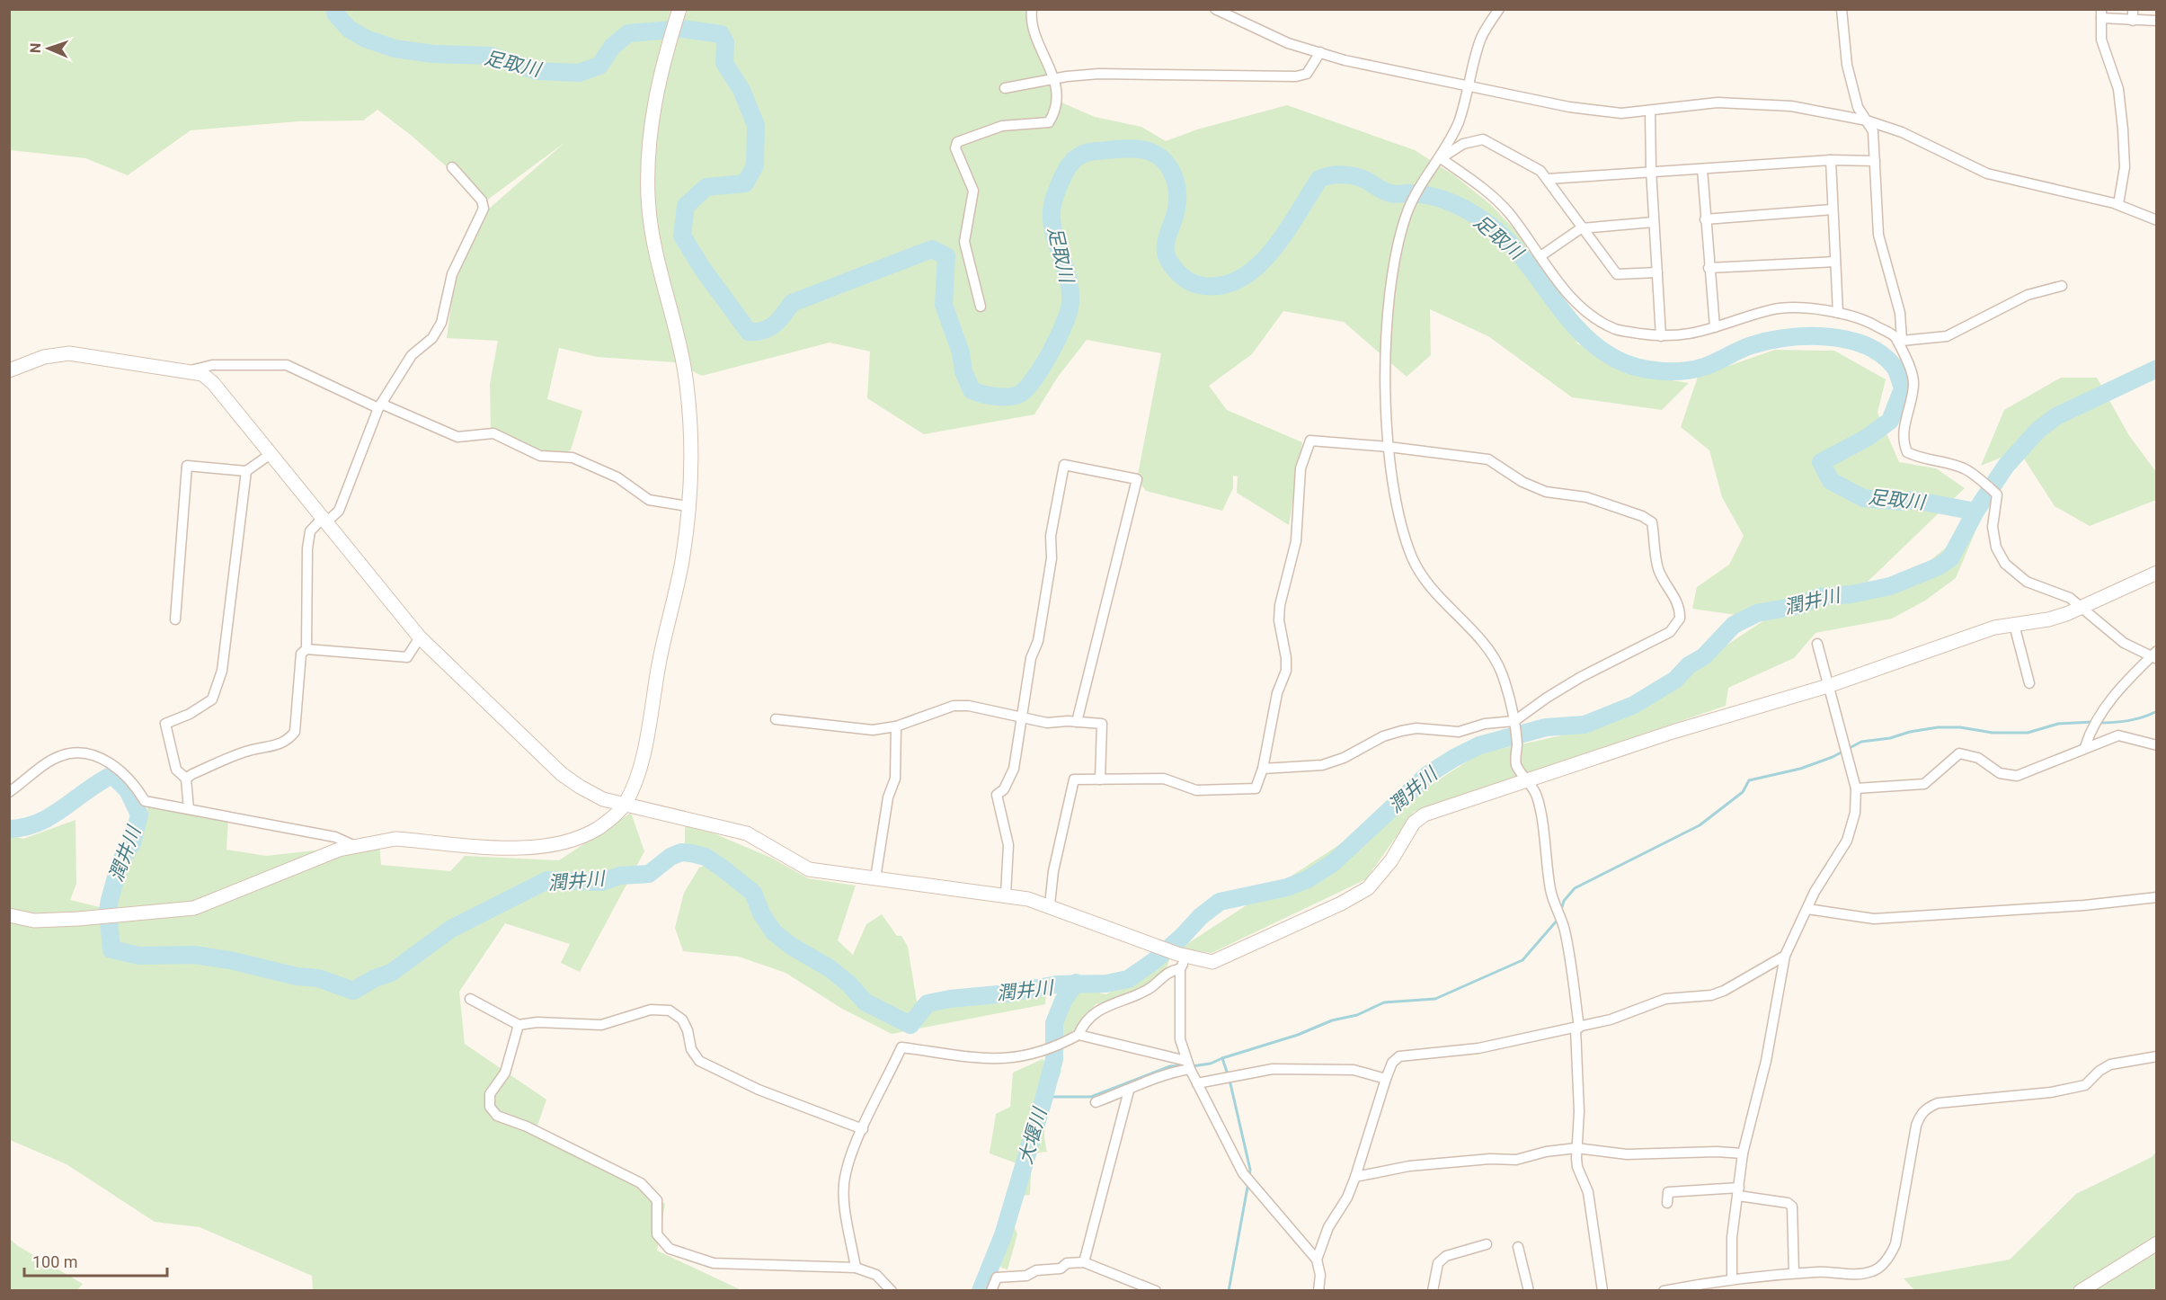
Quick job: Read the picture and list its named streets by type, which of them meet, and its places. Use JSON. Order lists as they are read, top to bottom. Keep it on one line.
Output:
{"water":["足取川","潤井川","大堰川"],"scale_bar":"100 m","north":"left"}
